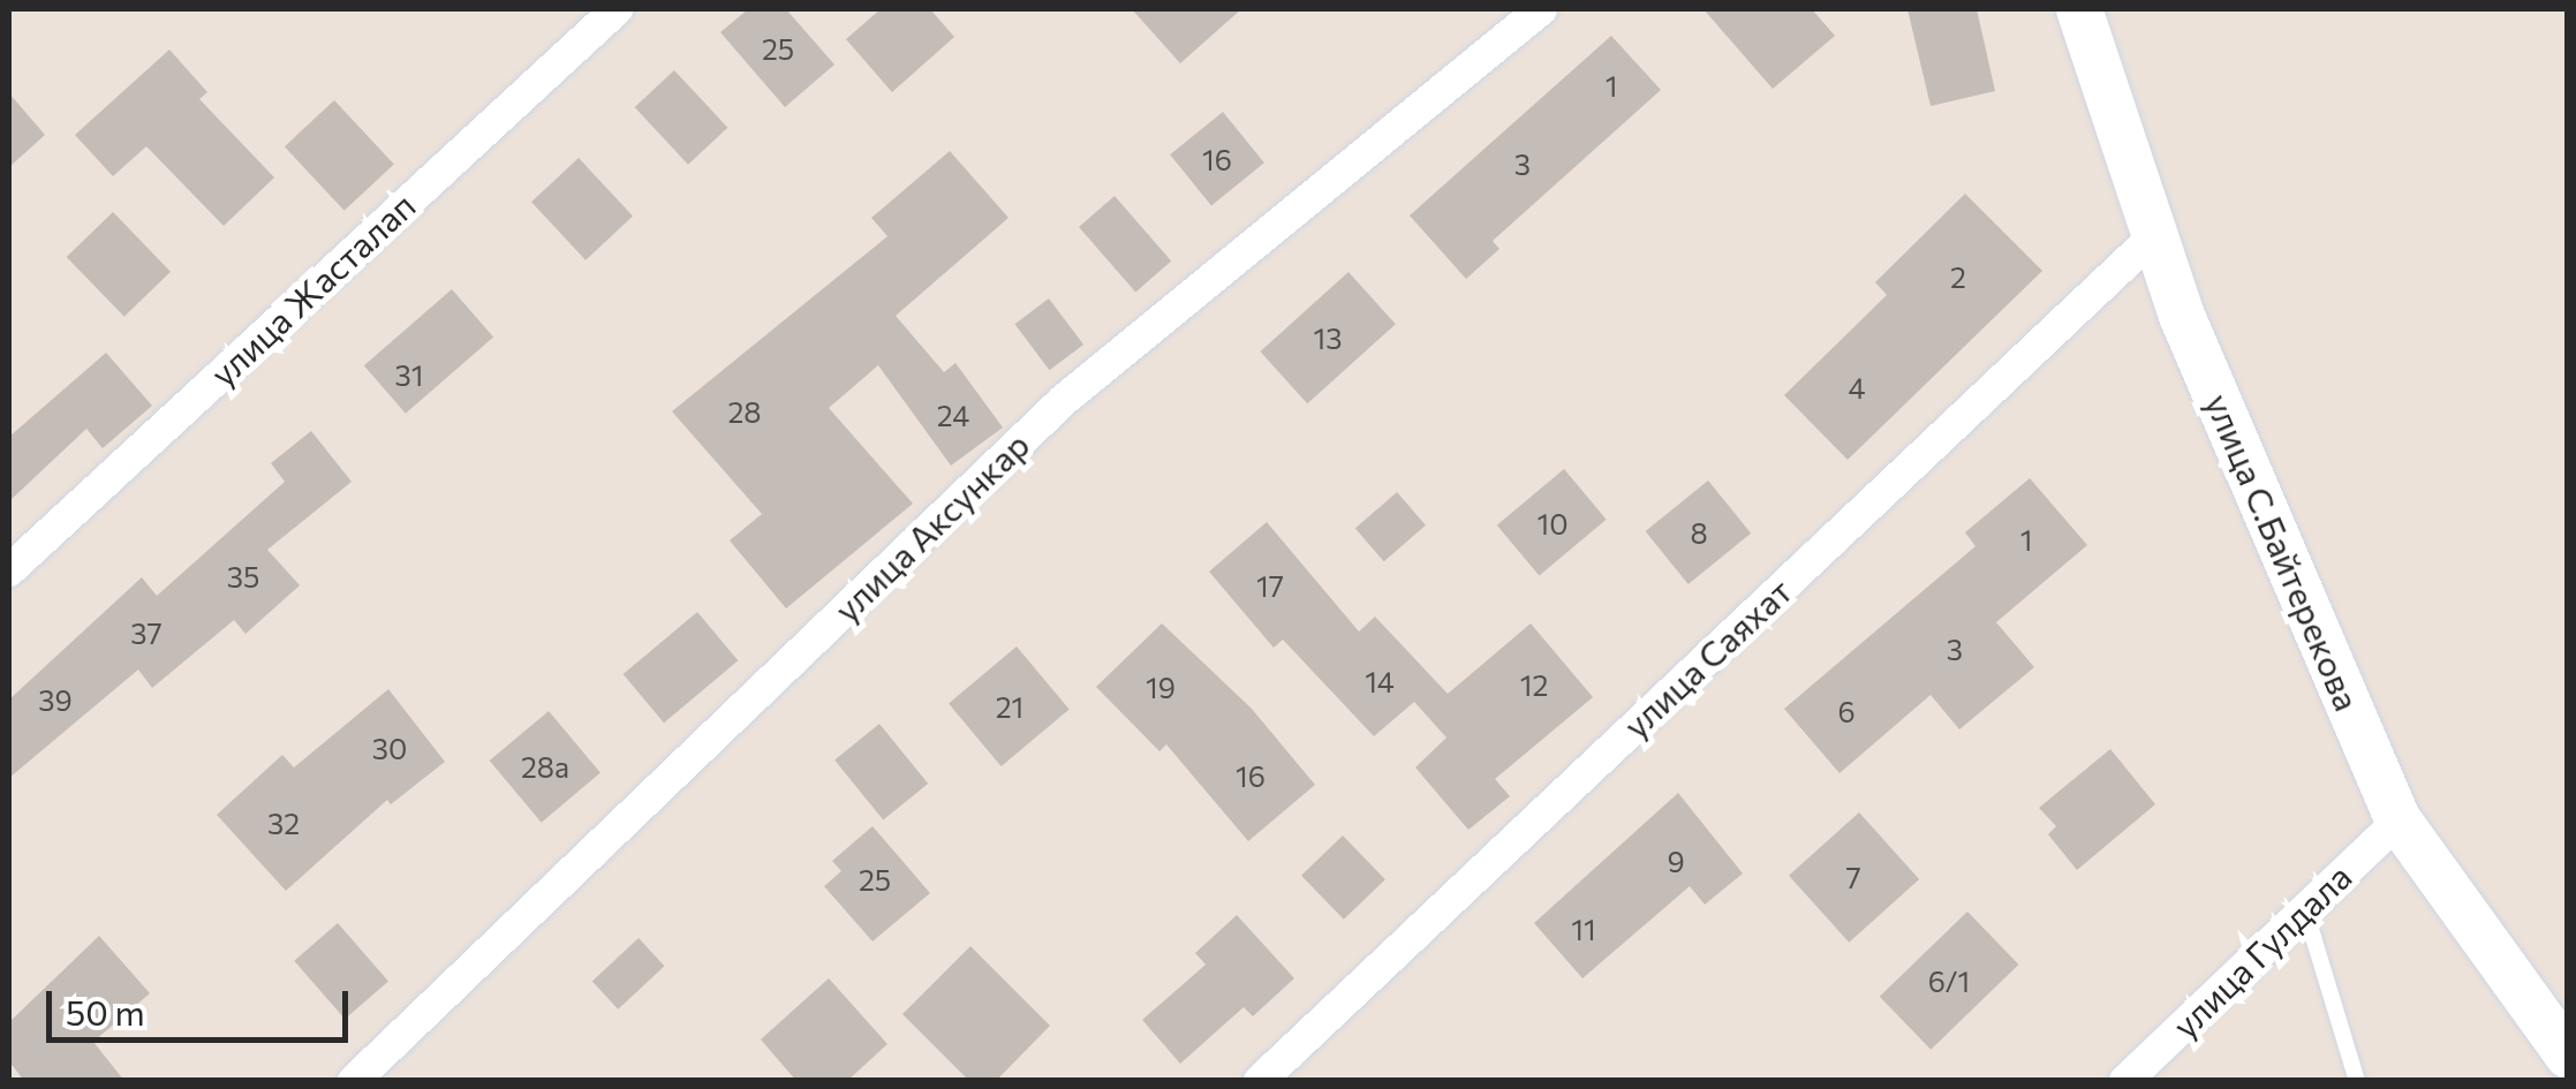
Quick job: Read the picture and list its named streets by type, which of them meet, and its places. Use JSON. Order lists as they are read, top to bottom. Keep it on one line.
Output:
{"streets":{"main road":["улица С.Байтерекова"],"street":["улица Жасталап","улица Аксункар","улица Саяхат","улица Гулдала"]},"crossings":[["улица С.Байтерекова","улица Саяхат"],["улица С.Байтерекова","улица Гулдала"]],"house_numbers":["25","1","16","3","2","13","31","4","28","24","10","8","1","35","17","37","3","14","12","19","39","21","6","30","28а","16","32","9","7","25","11","6/1"],"scale_bar":"50 m"}
